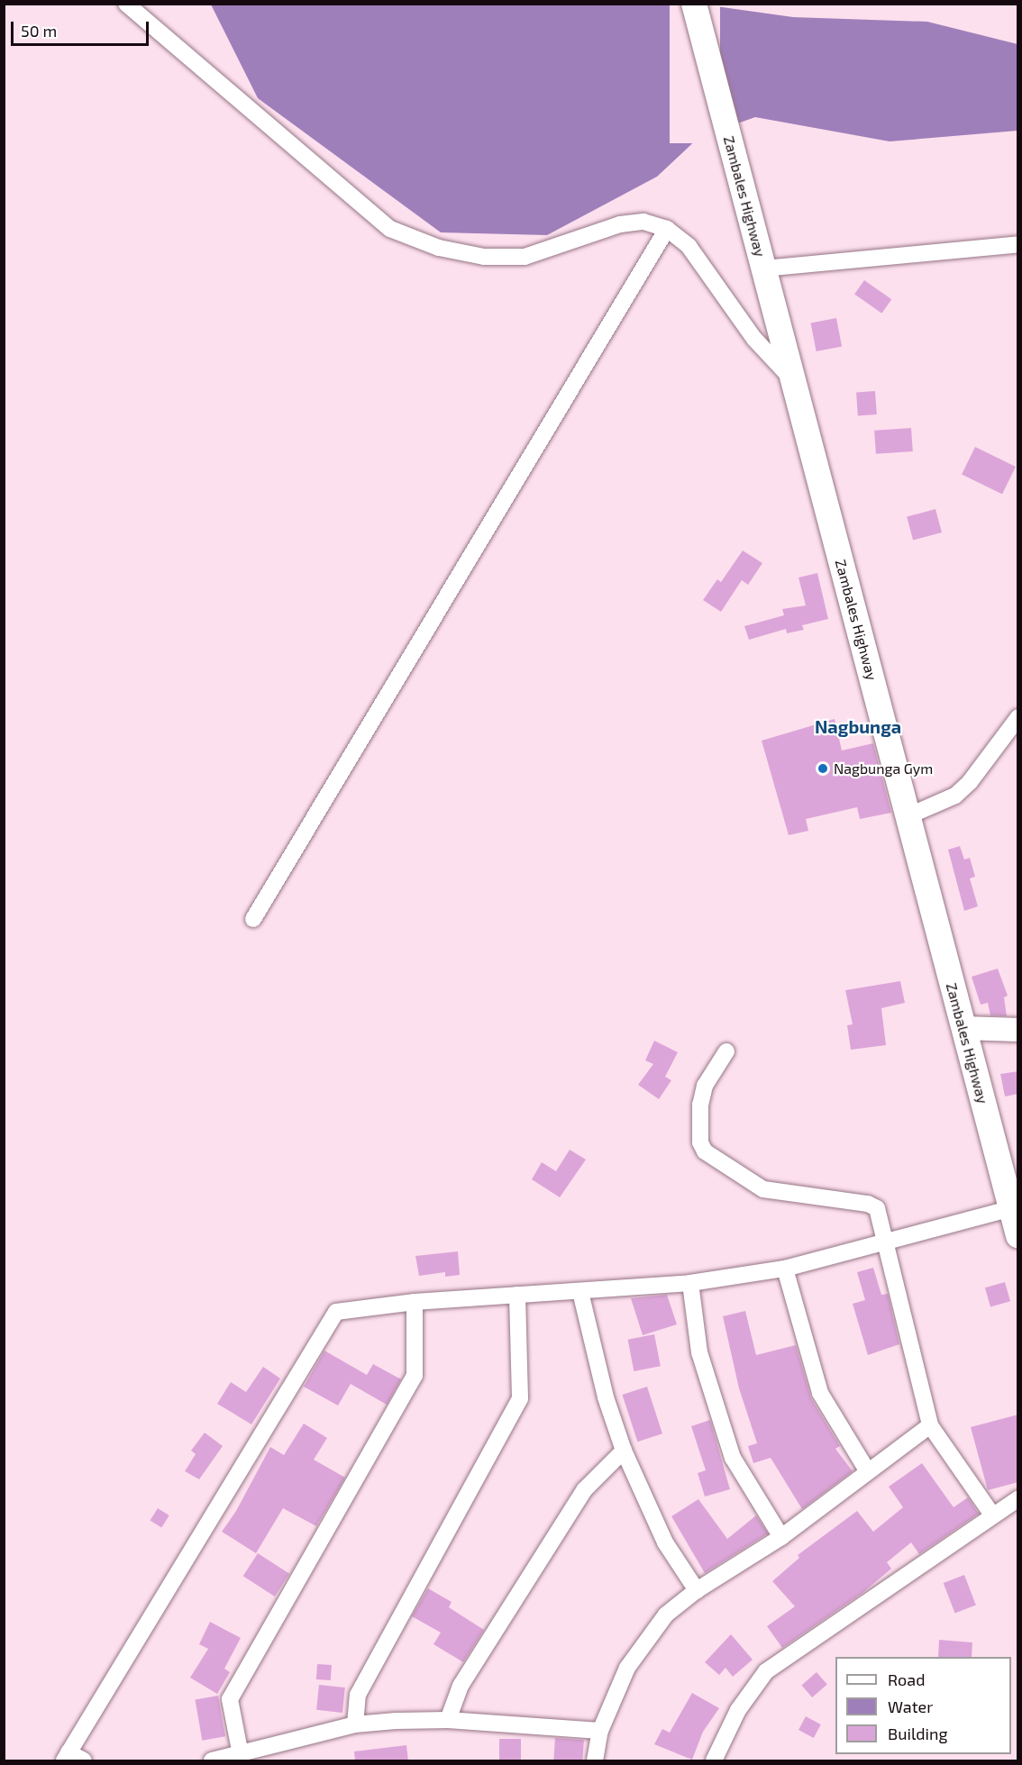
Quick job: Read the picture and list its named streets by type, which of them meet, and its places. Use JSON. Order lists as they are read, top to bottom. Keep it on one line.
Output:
{"streets":{"main road":["Zambales Highway"]},"districts":["Nagbunga"],"places":["Nagbunga Gym"],"legend":["Road","Water","Building"],"scale_bar":"50 m"}
